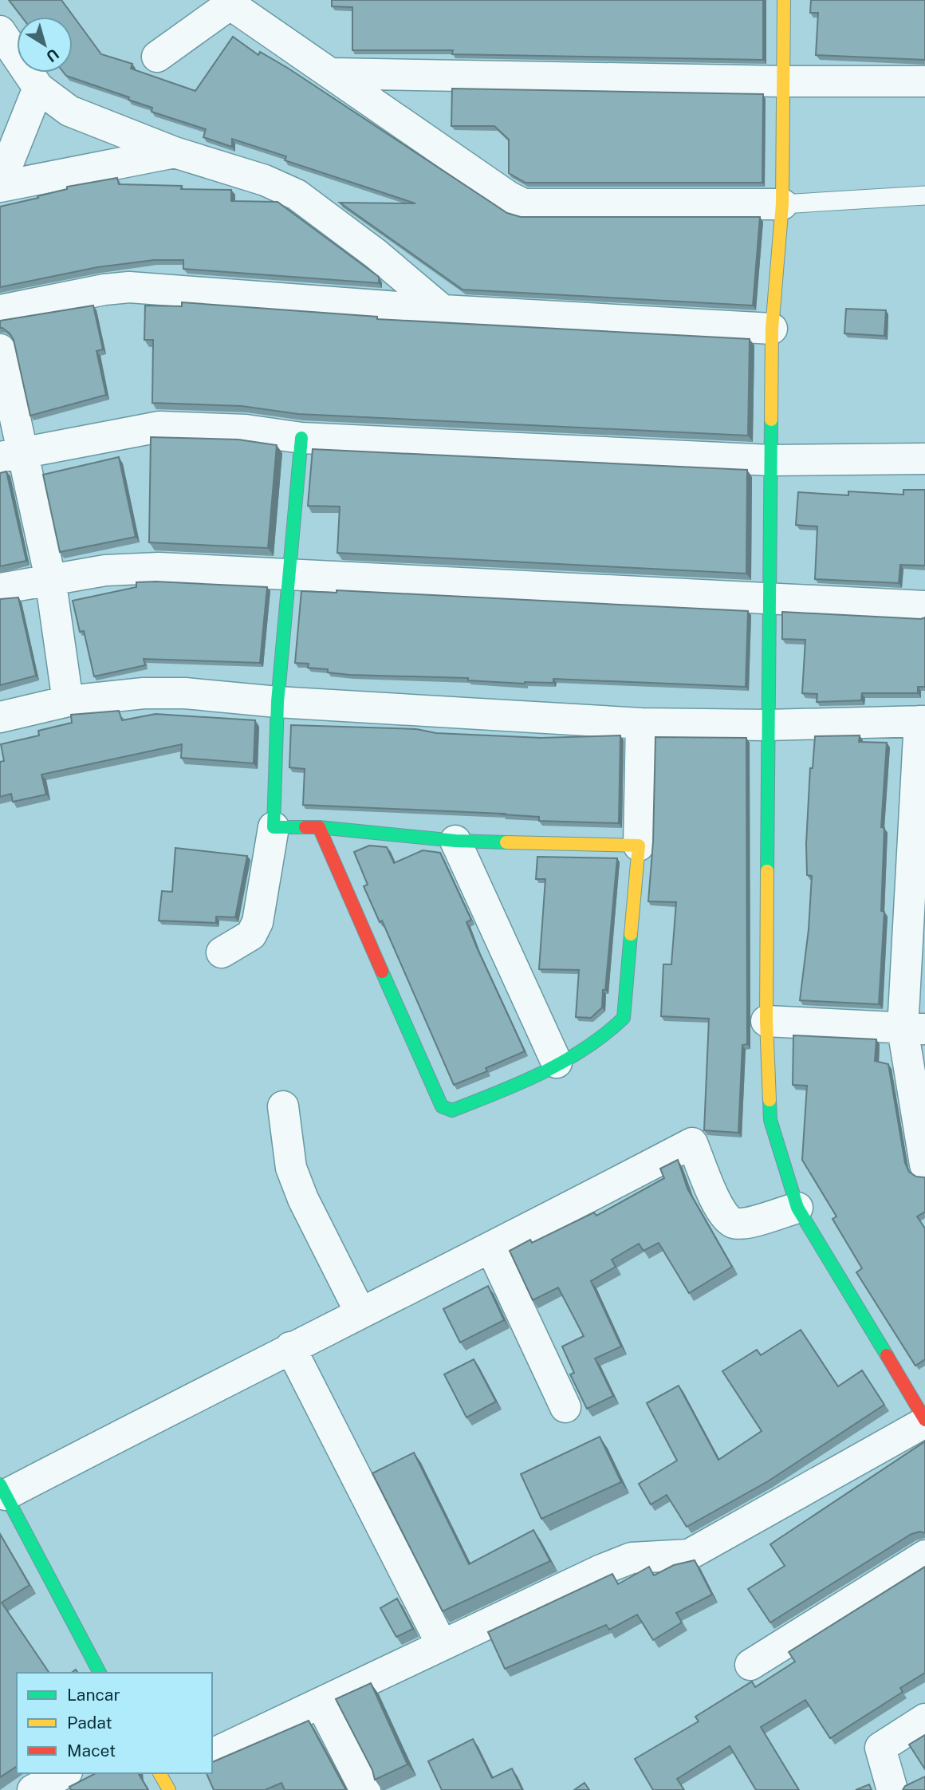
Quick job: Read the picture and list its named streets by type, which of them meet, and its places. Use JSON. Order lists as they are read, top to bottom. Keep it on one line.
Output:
{"legend":["Lancar","Padat","Macet"],"north":"bottom right"}
